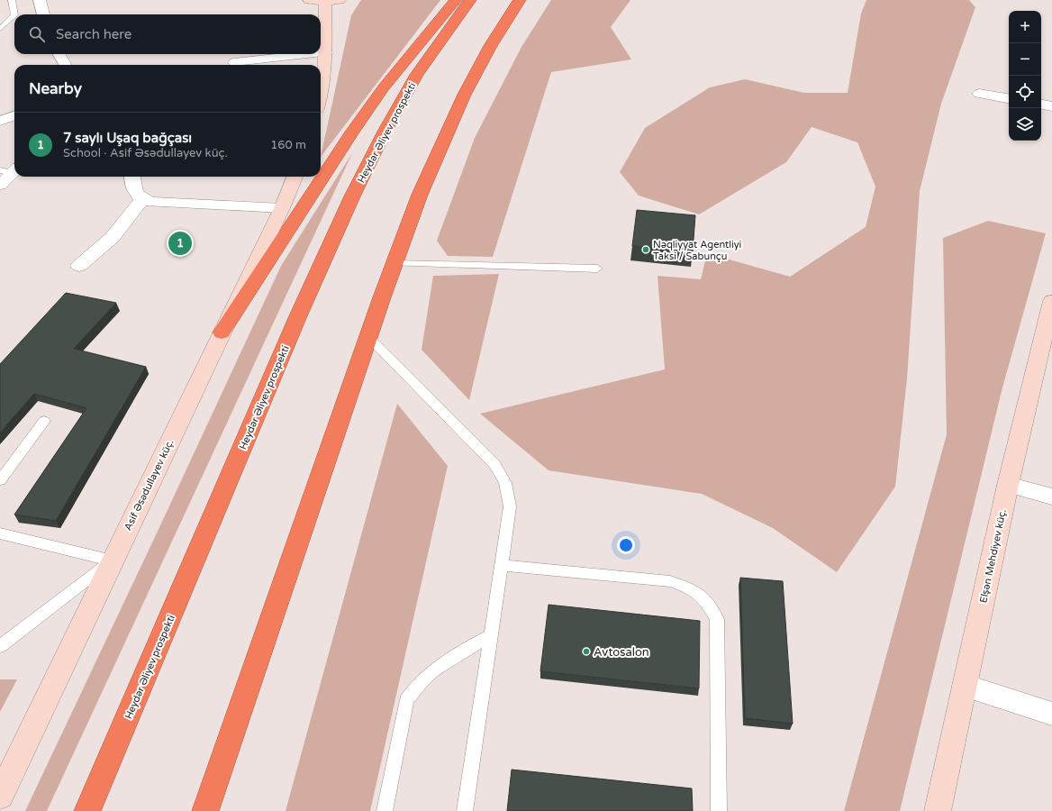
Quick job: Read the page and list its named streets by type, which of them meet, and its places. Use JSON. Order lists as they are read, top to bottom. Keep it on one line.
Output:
{"streets":{"highway":["Heydər Əliyev prospekti"],"main road":["Asif Əsədullayev küç.","Elşən Mehdiyev küç."]},"places":["Nəqliyyat Agentliyi Taksi / Sabunçu","Avtosalon"],"page":{"map_buttons":["+","−"],"search":"Search here","heading":"Nearby","list":[{"mark":"1","name":"7 saylı Uşaq bağçası","note":"School · Asif Əsədullayev küç.","value":"160 m"}],"pins":"1"}}
